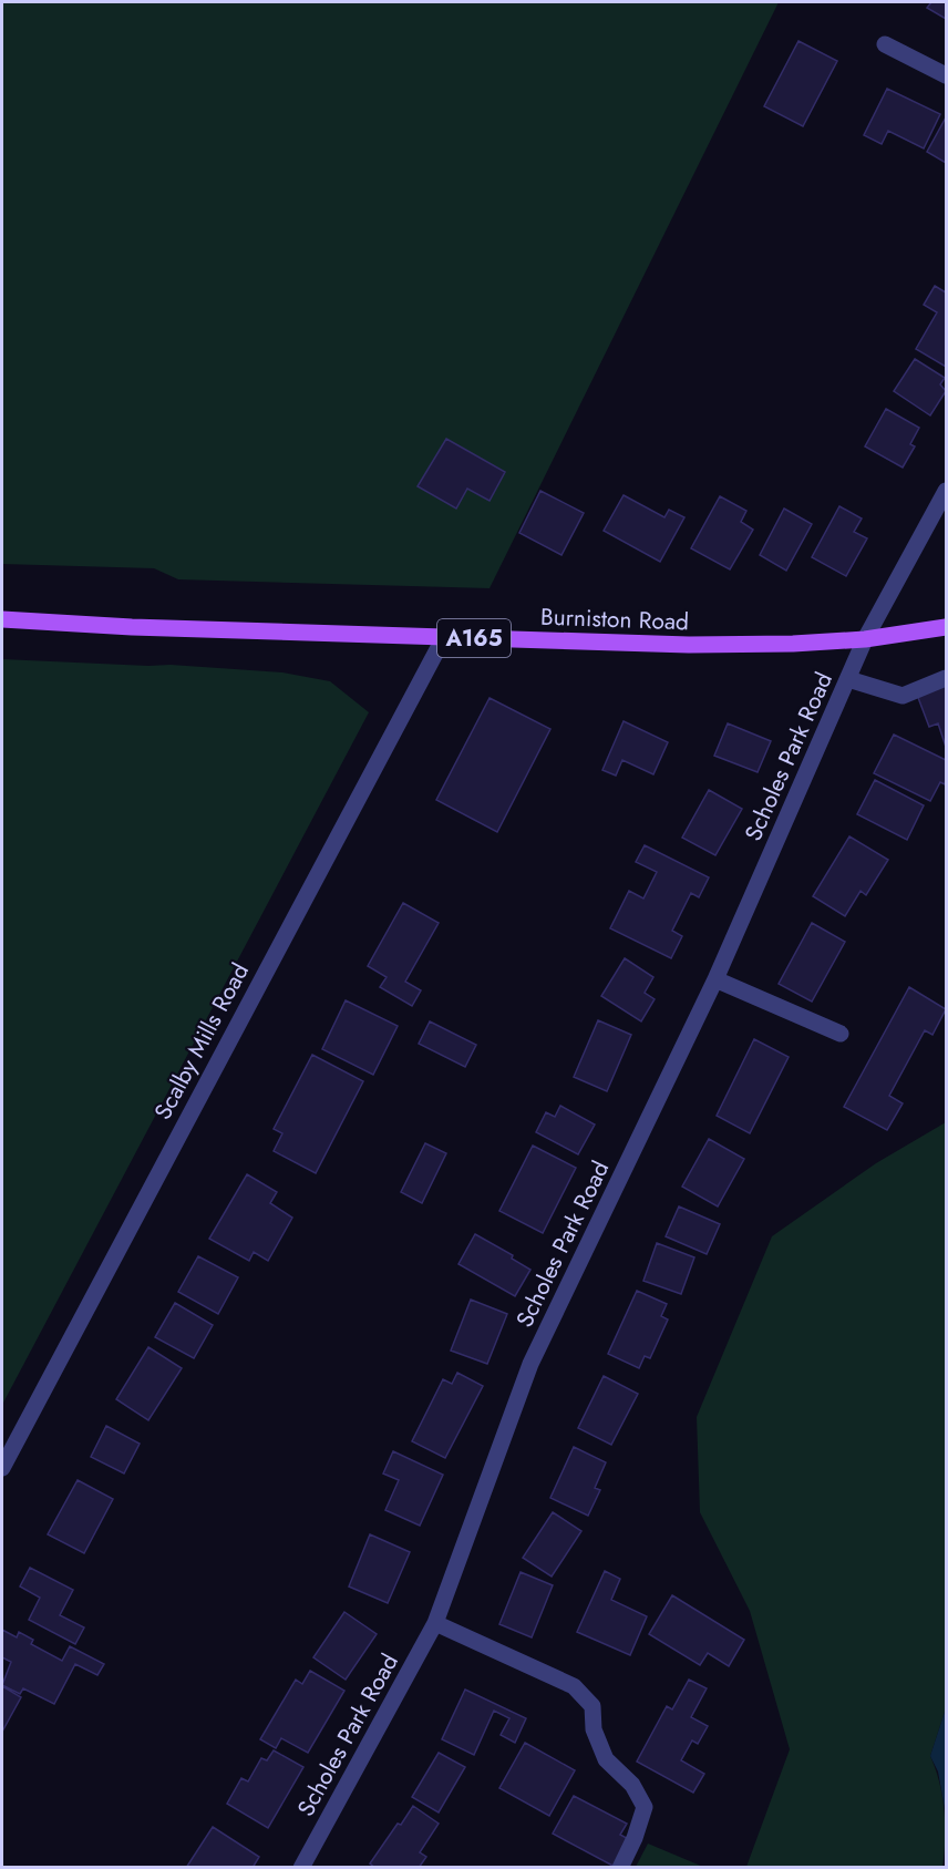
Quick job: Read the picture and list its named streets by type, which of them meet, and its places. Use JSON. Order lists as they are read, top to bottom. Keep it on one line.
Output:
{"streets":{"main road":["Burniston Road","A165"],"street":["Scholes Park Road","Scalby Mills Road"]},"crossings":[["Burniston Road","Scholes Park Road"],["Burniston Road","Scalby Mills Road"]]}
